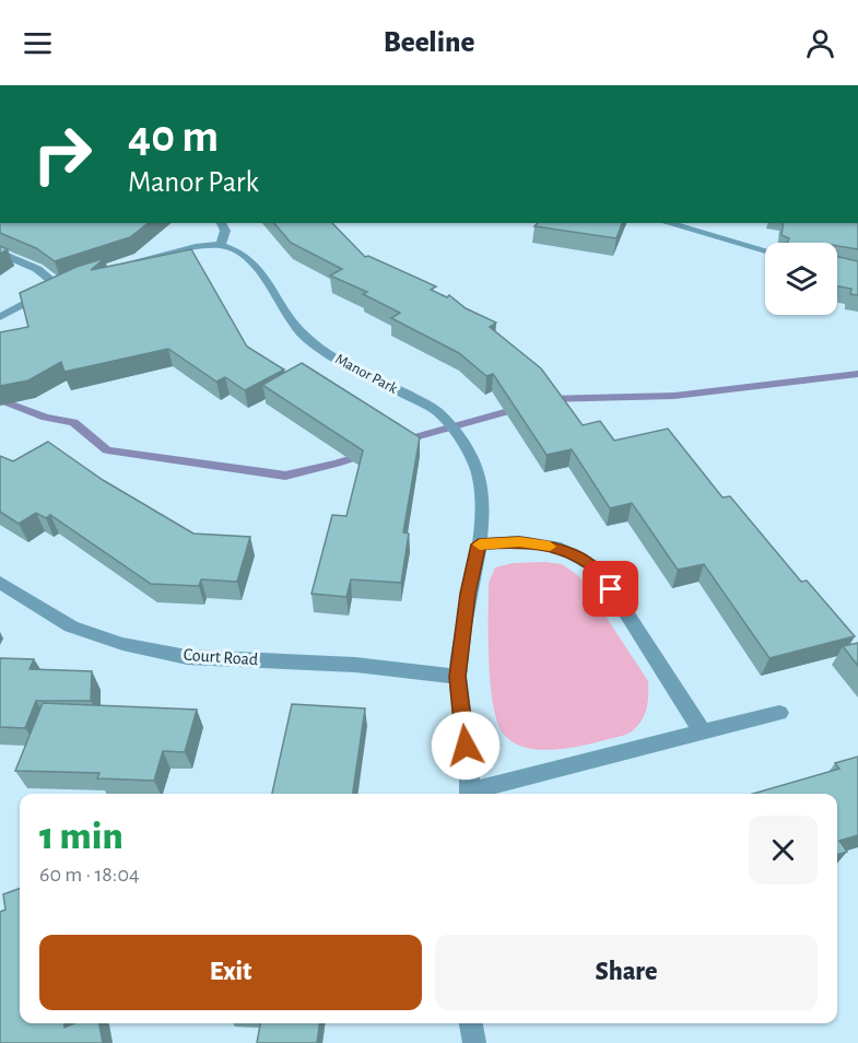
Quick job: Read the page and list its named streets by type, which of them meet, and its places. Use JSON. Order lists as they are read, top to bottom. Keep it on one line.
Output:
{"streets":{"street":["Manor Park","Court Road"]},"crossings":[["Manor Park","Court Road"]],"page":{"header":"Beeline","turn":["40 m","Manor Park"],"heading":["1 min","60 m · 18:04"],"buttons":["Exit","Share"]}}
